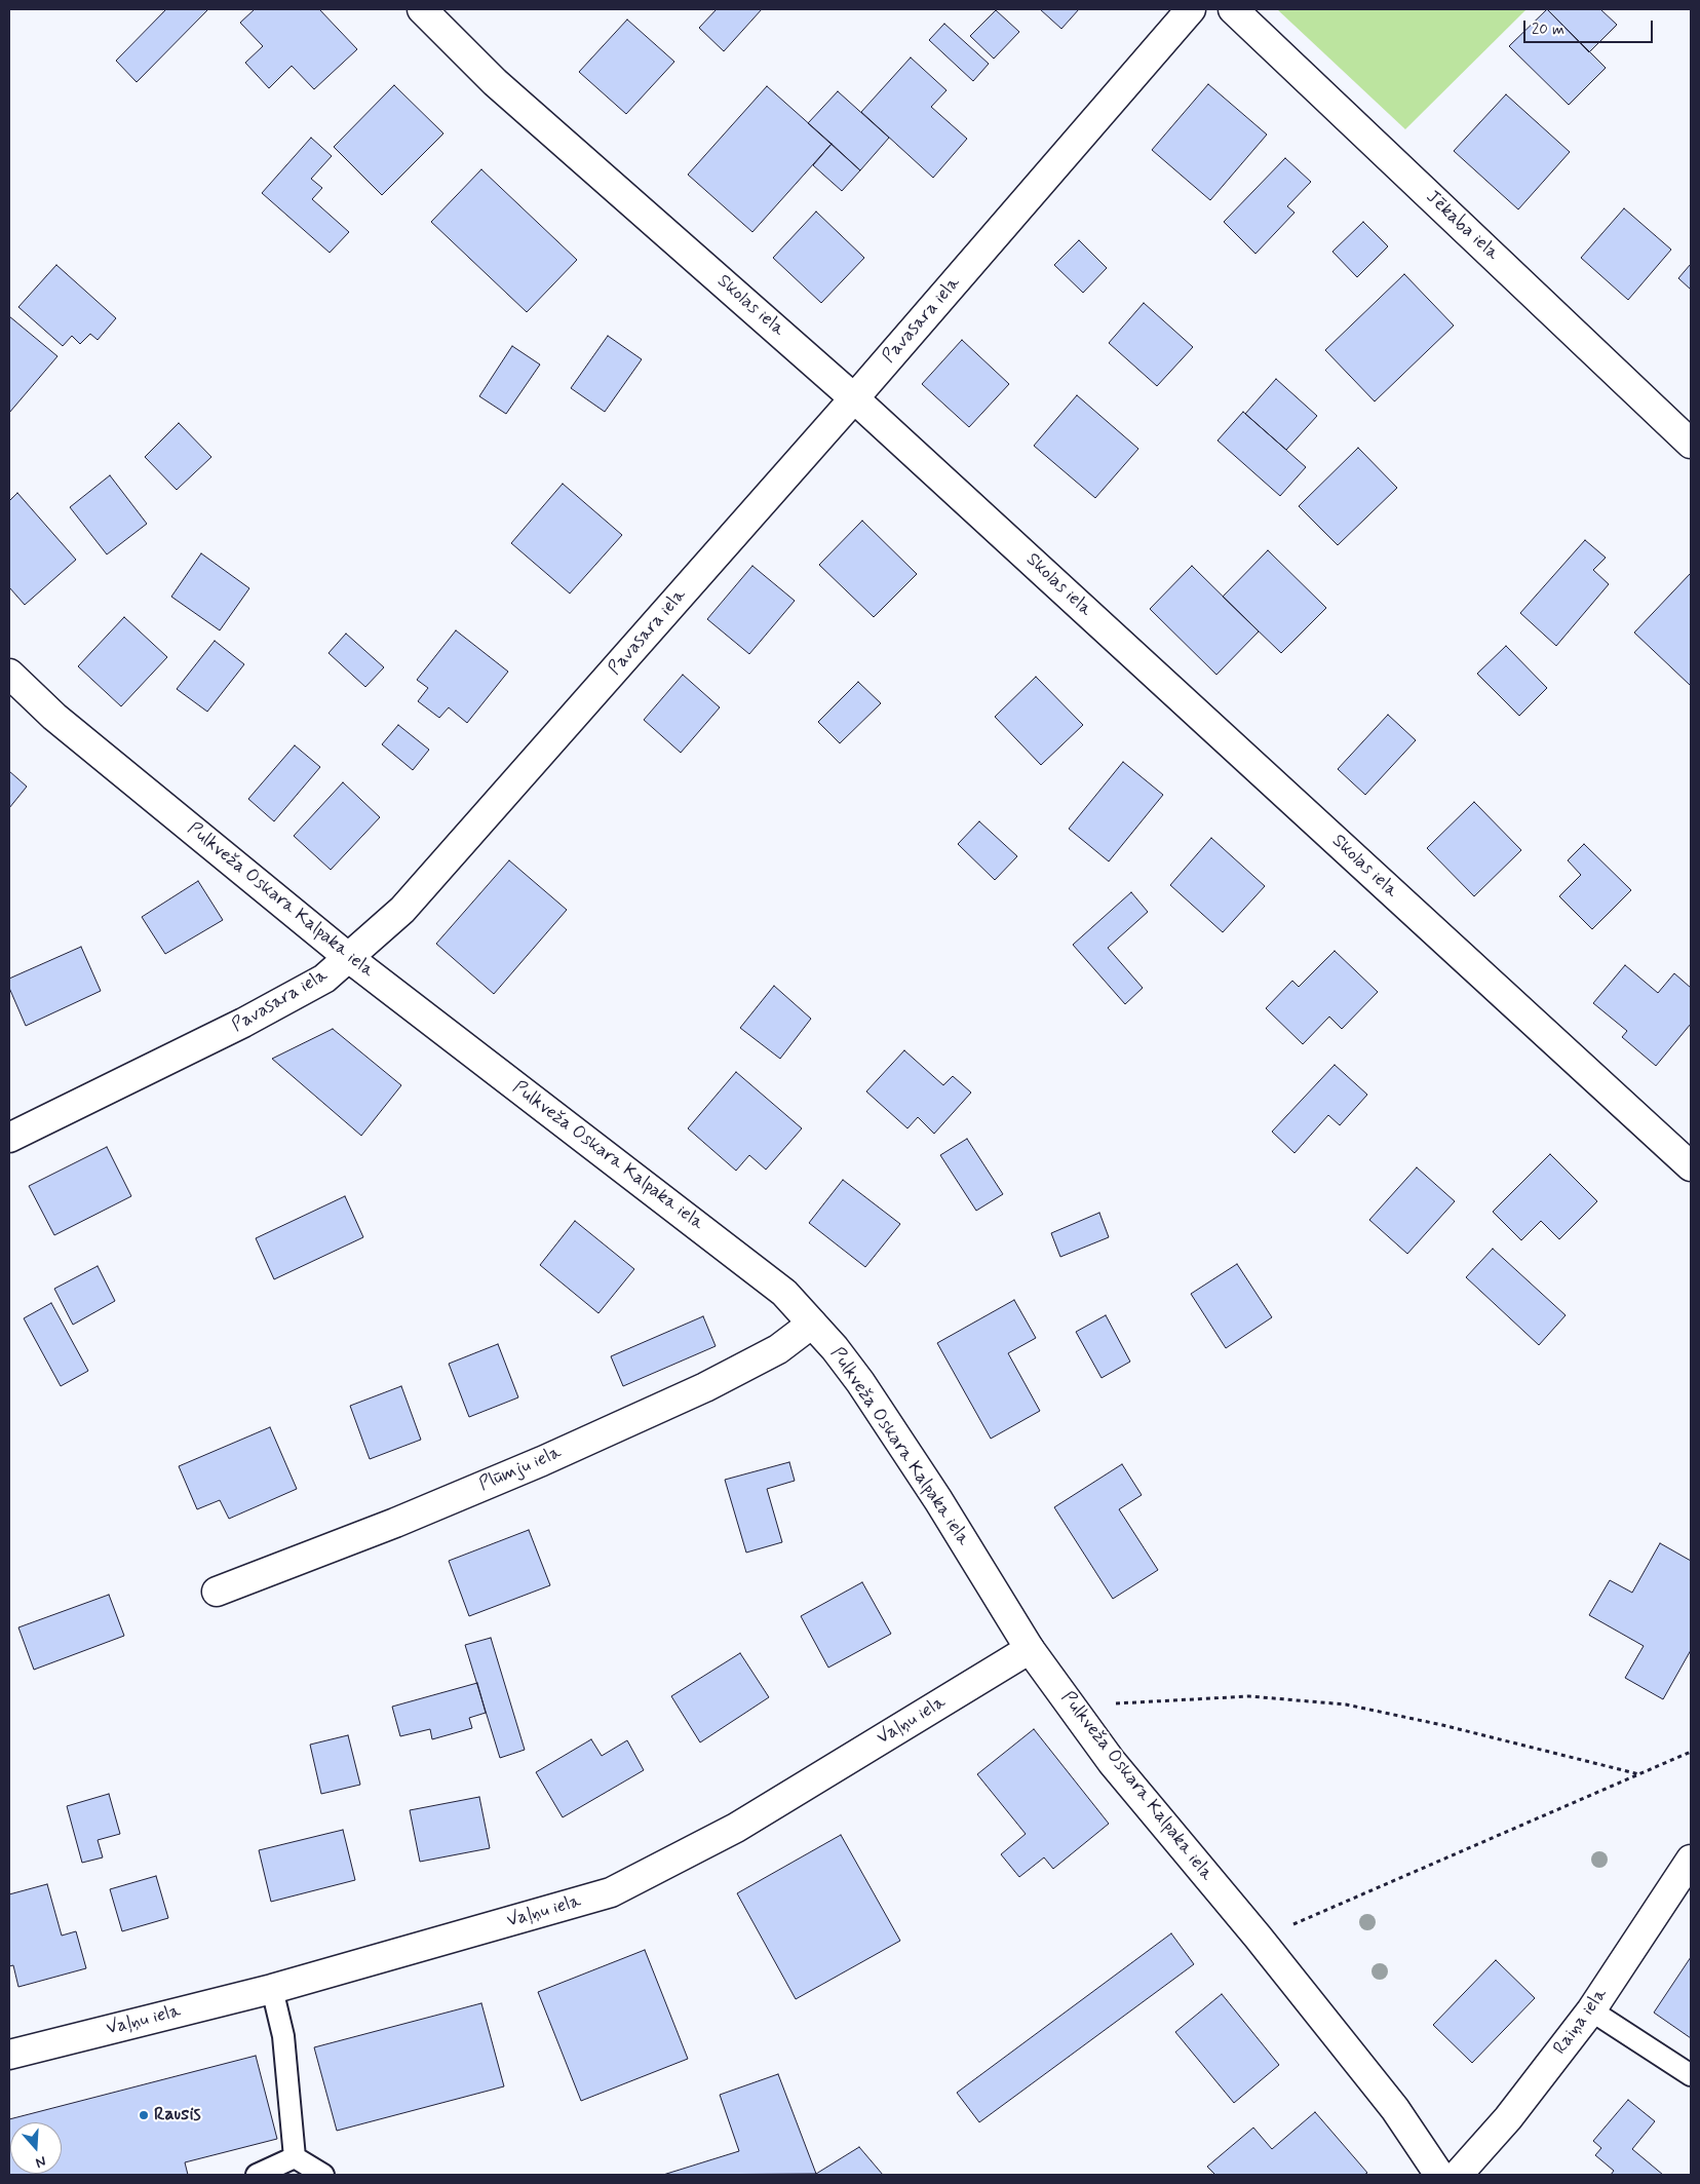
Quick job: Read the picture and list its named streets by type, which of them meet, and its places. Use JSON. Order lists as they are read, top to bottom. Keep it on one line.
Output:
{"streets":{"street":["Jēkaba iela","Skolas iela","Pavasara iela","Pulkveža Oskara Kalpaka iela","Plūmju iela","Vaļņu iela","Raiņa iela"]},"crossings":[["Skolas iela","Pavasara iela"],["Pavasara iela","Pulkveža Oskara Kalpaka iela"],["Pulkveža Oskara Kalpaka iela","Plūmju iela"],["Pulkveža Oskara Kalpaka iela","Vaļņu iela"]],"places":["Rausis"],"scale_bar":"20 m","north":"bottom"}
